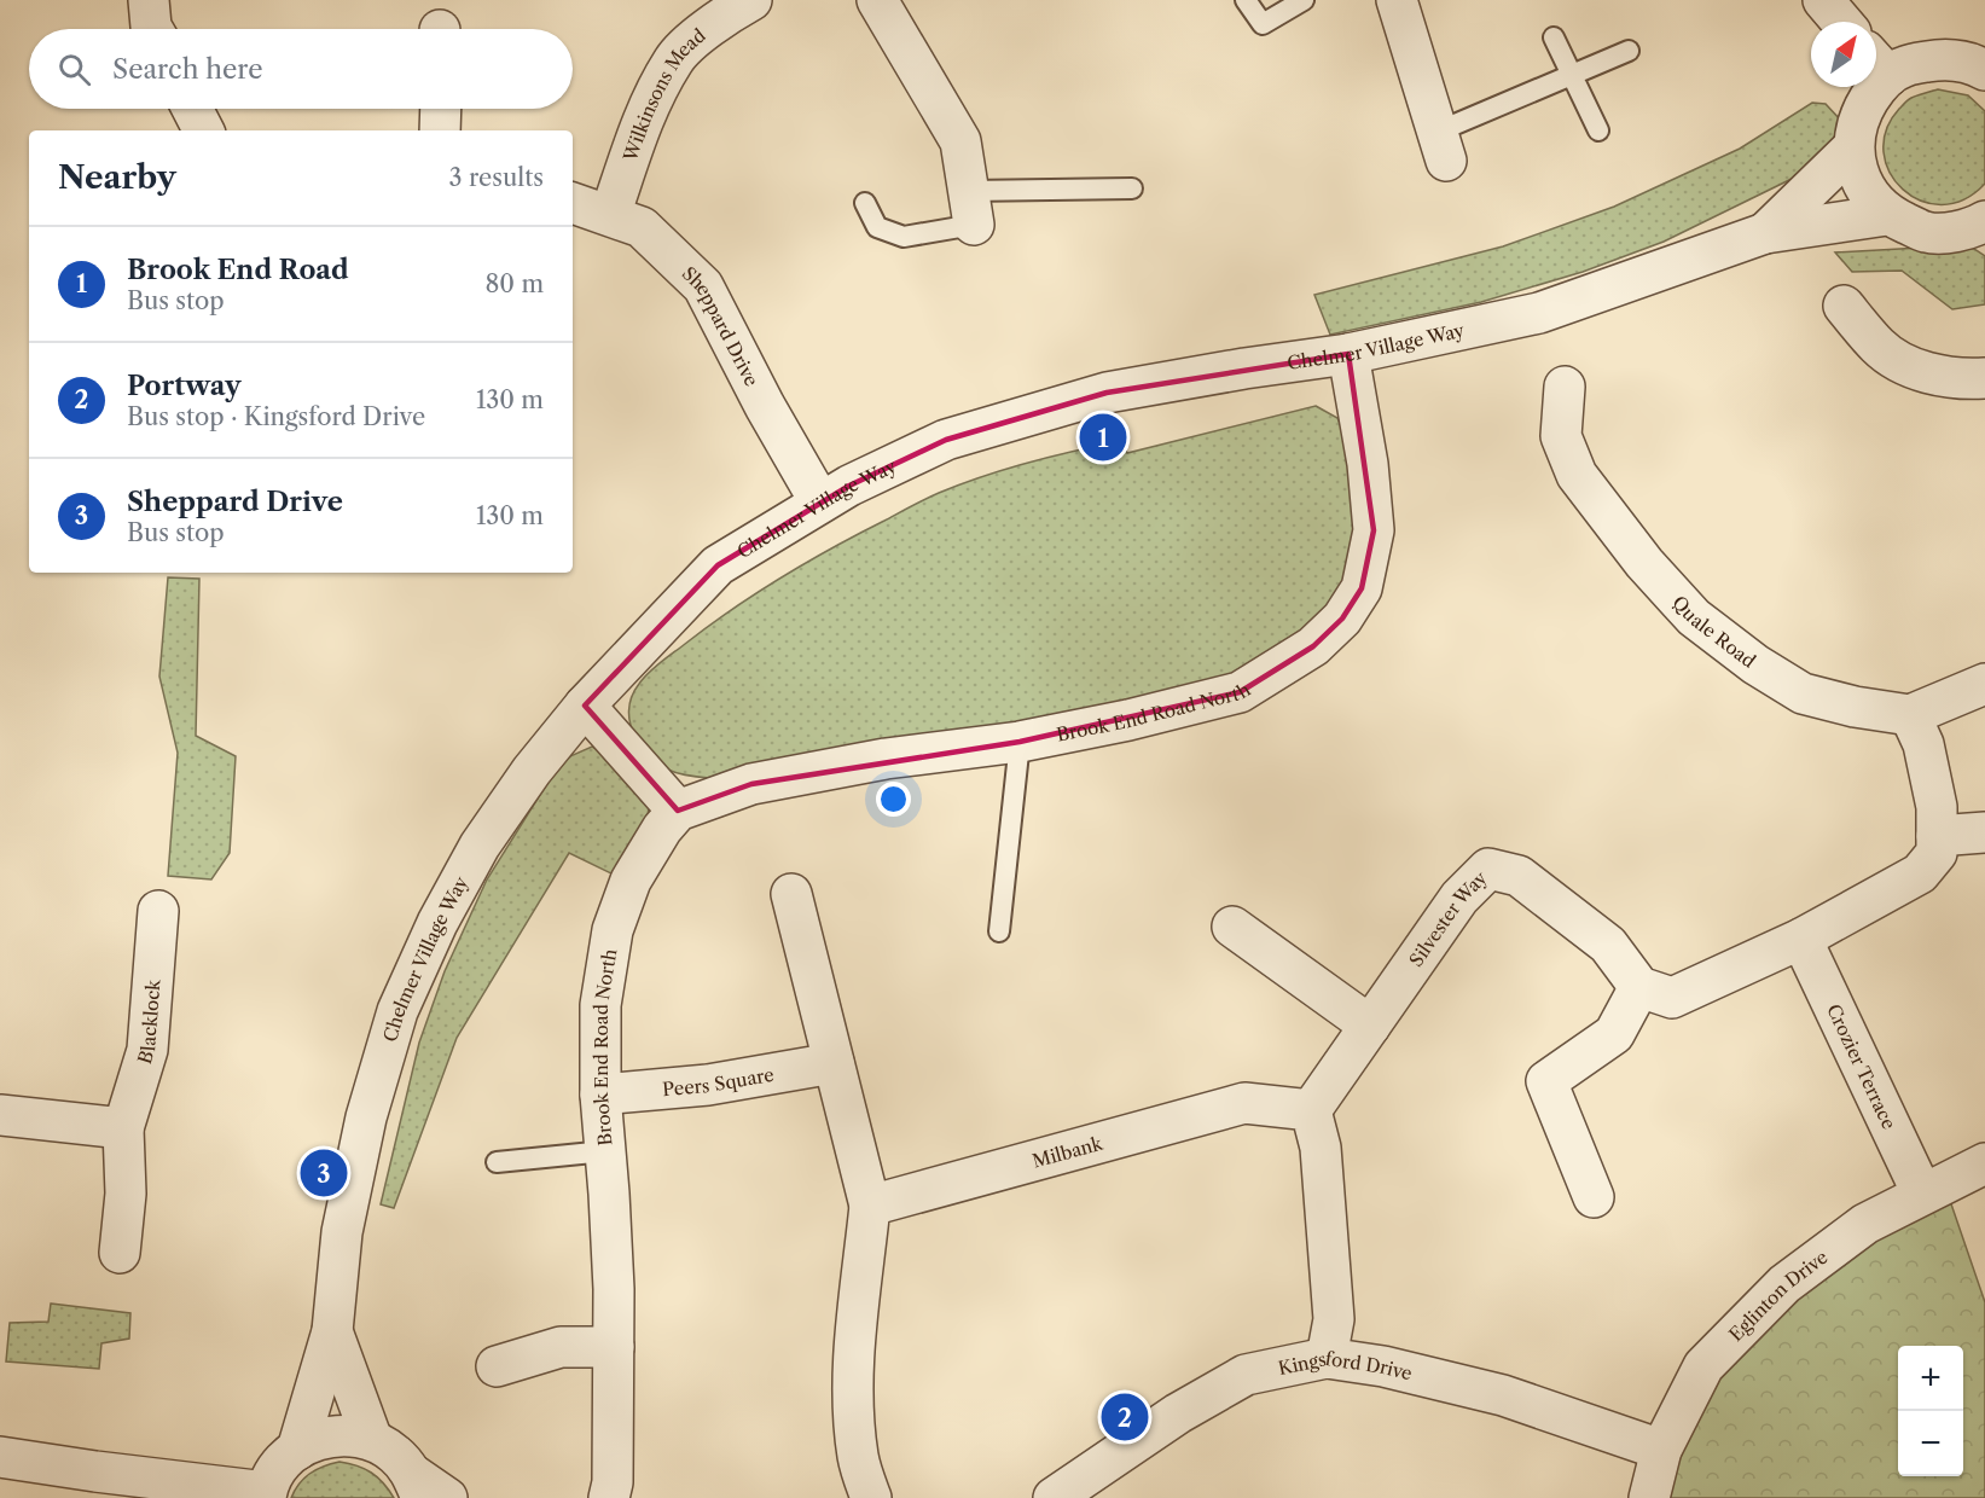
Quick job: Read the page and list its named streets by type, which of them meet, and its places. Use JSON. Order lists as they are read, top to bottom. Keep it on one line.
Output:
{"streets":{"street":["Wilkinsons Mead","Sheppard Drive","Chelmer Village Way","Quale Road","Brook End Road North","Silvester Way","Blacklock","Crozier Terrace","Peers Square","Milbank","Eglinton Drive","Kingsford Drive"]},"crossings":[["Wilkinsons Mead","Sheppard Drive"],["Sheppard Drive","Chelmer Village Way"],["Chelmer Village Way","Brook End Road North"],["Brook End Road North","Peers Square"],["Silvester Way","Milbank"],["Crozier Terrace","Eglinton Drive"],["Eglinton Drive","Kingsford Drive"]],"north":"top right","page":{"search":"Search here","heading":["Nearby","3 results"],"list":[{"mark":"1","name":"Brook End Road","note":"Bus stop","value":"80 m"},{"mark":"2","name":"Portway","note":"Bus stop · Kingsford Drive","value":"130 m"},{"mark":"3","name":"Sheppard Drive","note":"Bus stop","value":"130 m"}],"pins":["1","3","2"],"map_buttons":["+","−"]}}
